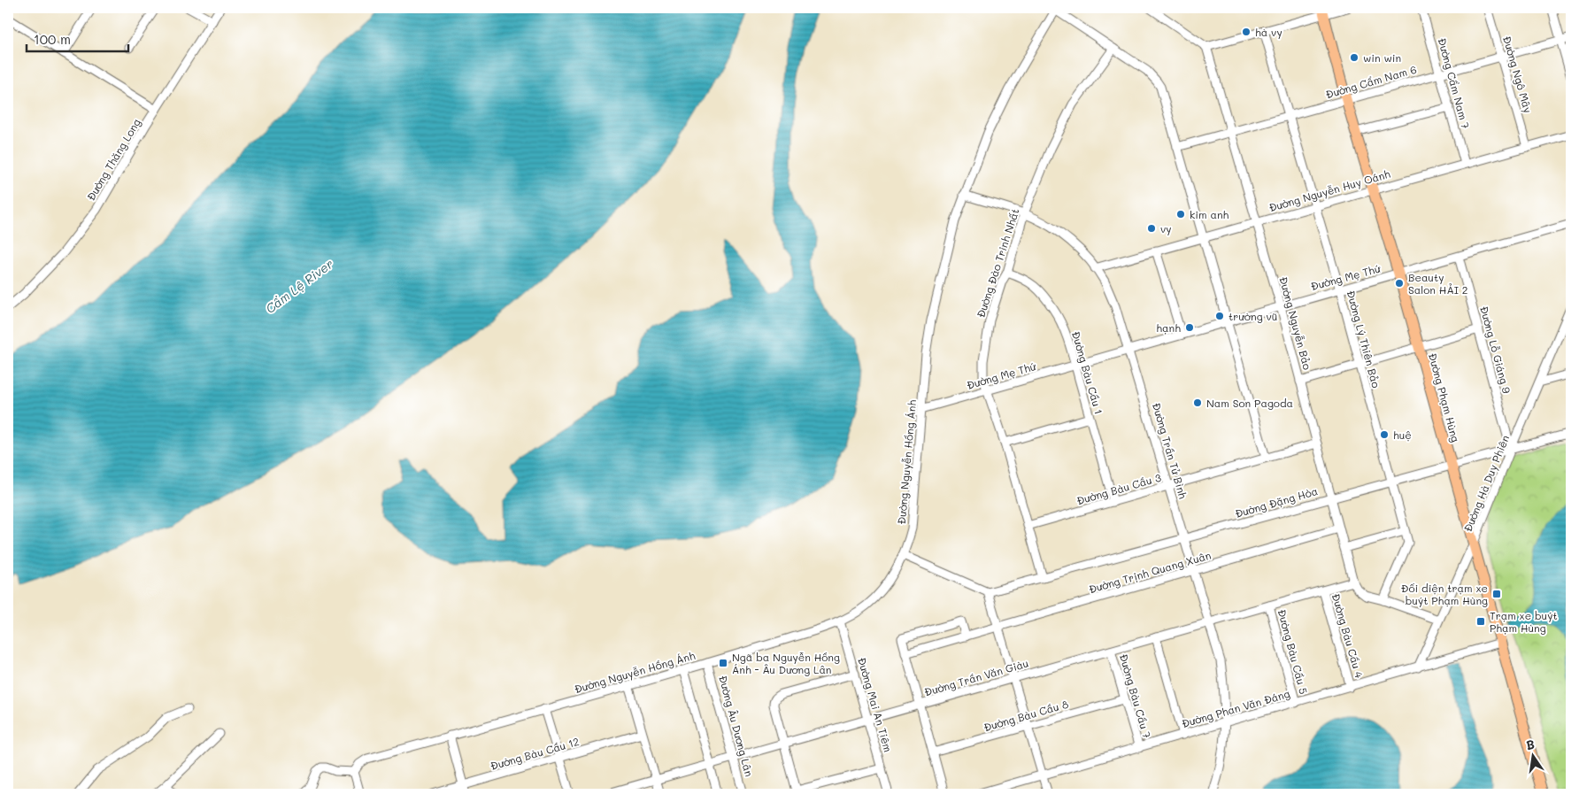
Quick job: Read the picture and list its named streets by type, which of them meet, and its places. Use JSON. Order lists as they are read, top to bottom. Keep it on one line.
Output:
{"streets":{"main road":["Đường Phạm Hùng"],"street":["Đường Ngô Mây","Đường Cẩm Nam 6","Đường Cẩm Nam 7","Đường Thăng Long","Đường Nguyễn Huy Oánh","Đường Đào Trinh Nhất","Đường Mẹ Thứ","Đường Nguyễn Bảo","Đường Lý Thiên Bảo","Đường Lỗ Giáng 9","Đường Bàu Cầu 1","Đường Trần Tử Bình","Đường Nguyễn Hồng Ánh","Đường Hà Duy Phiên","Đường Bàu Cầu 3","Đường Đặng Hòa","Đường Trịnh Quang Xuân","Đường Bàu Cầu 4","Đường Bàu Cầu 5","Đường Trần Văn Giàu","Đường Bàu Cầu 7","Đường Mai An Tiêm","Đường Phan Văn Đáng","Đường Bàu Cầu 8","Đường Âu Dương Lân","Đường Bàu Cầu 12"]},"crossings":[["Đường Ngô Mây","Đường Cẩm Nam 6"],["Đường Ngô Mây","Đường Nguyễn Huy Oánh"],["Đường Cẩm Nam 6","Đường Cẩm Nam 7"],["Đường Cẩm Nam 6","Đường Nguyễn Bảo"],["Đường Cẩm Nam 6","Đường Lý Thiên Bảo"],["Đường Cẩm Nam 6","Đường Phạm Hùng"],["Đường Cẩm Nam 7","Đường Nguyễn Huy Oánh"],["Đường Nguyễn Huy Oánh","Đường Nguyễn Bảo"],["Đường Nguyễn Huy Oánh","Đường Lý Thiên Bảo"],["Đường Nguyễn Huy Oánh","Đường Phạm Hùng"],["Đường Nguyễn Huy Oánh","Đường Trần Tử Bình"],["Đường Đào Trinh Nhất","Đường Mẹ Thứ"],["Đường Đào Trinh Nhất","Đường Bàu Cầu 1"],["Đường Đào Trinh Nhất","Đường Trần Tử Bình"],["Đường Đào Trinh Nhất","Đường Bàu Cầu 3"],["Đường Đào Trinh Nhất","Đường Đặng Hòa"],["Đường Mẹ Thứ","Đường Nguyễn Bảo"],["Đường Mẹ Thứ","Đường Lý Thiên Bảo"],["Đường Mẹ Thứ","Đường Lỗ Giáng 9"],["Đường Mẹ Thứ","Đường Bàu Cầu 1"],["Đường Mẹ Thứ","Đường Phạm Hùng"],["Đường Mẹ Thứ","Đường Trần Tử Bình"],["Đường Mẹ Thứ","Đường Nguyễn Hồng Ánh"],["Đường Nguyễn Bảo","Đường Bàu Cầu 3"],["Đường Nguyễn Bảo","Đường Đặng Hòa"],["Đường Nguyễn Bảo","Đường Trịnh Quang Xuân"],["Đường Nguyễn Bảo","Đường Trần Văn Giàu"],["Đường Lý Thiên Bảo","Đường Đặng Hòa"],["Đường Lỗ Giáng 9","Đường Hà Duy Phiên"],["Đường Lỗ Giáng 9","Đường Đặng Hòa"],["Đường Bàu Cầu 1","Đường Bàu Cầu 3"],["Đường Phạm Hùng","Đường Hà Duy Phiên"],["Đường Phạm Hùng","Đường Đặng Hòa"],["Đường Phạm Hùng","Đường Phan Văn Đáng"],["Đường Trần Tử Bình","Đường Nguyễn Hồng Ánh"],["Đường Trần Tử Bình","Đường Bàu Cầu 3"],["Đường Trần Tử Bình","Đường Đặng Hòa"],["Đường Trần Tử Bình","Đường Trịnh Quang Xuân"],["Đường Trần Tử Bình","Đường Trần Văn Giàu"],["Đường Trần Tử Bình","Đường Phan Văn Đáng"],["Đường Nguyễn Hồng Ánh","Đường Mai An Tiêm"],["Đường Nguyễn Hồng Ánh","Đường Âu Dương Lân"],["Đường Hà Duy Phiên","Đường Đặng Hòa"],["Đường Hà Duy Phiên","Đường Phan Văn Đáng"],["Đường Bàu Cầu 4","Đường Trần Văn Giàu"],["Đường Bàu Cầu 4","Đường Phan Văn Đáng"],["Đường Bàu Cầu 5","Đường Trần Văn Giàu"],["Đường Bàu Cầu 5","Đường Phan Văn Đáng"],["Đường Trần Văn Giàu","Đường Bàu Cầu 7"],["Đường Trần Văn Giàu","Đường Mai An Tiêm"],["Đường Trần Văn Giàu","Đường Âu Dương Lân"],["Đường Bàu Cầu 7","Đường Phan Văn Đáng"],["Đường Bàu Cầu 7","Đường Bàu Cầu 8"]],"water":["Cẩm Lệ River"],"places":{"other":["hà vy","win win","kim anh","vy","Beauty Salon HẢI 2","trường vũ","hạnh","Nam Son Pagoda","huệ"],"transit":["Đối diện trạm xe buýt Phạm Hùng","Trạm xe buýt Phạm Hùng","Ngã ba Nguyễn Hồng Ánh - Âu Dương Lân"]},"scale_bar":"100 m","north":"top"}
